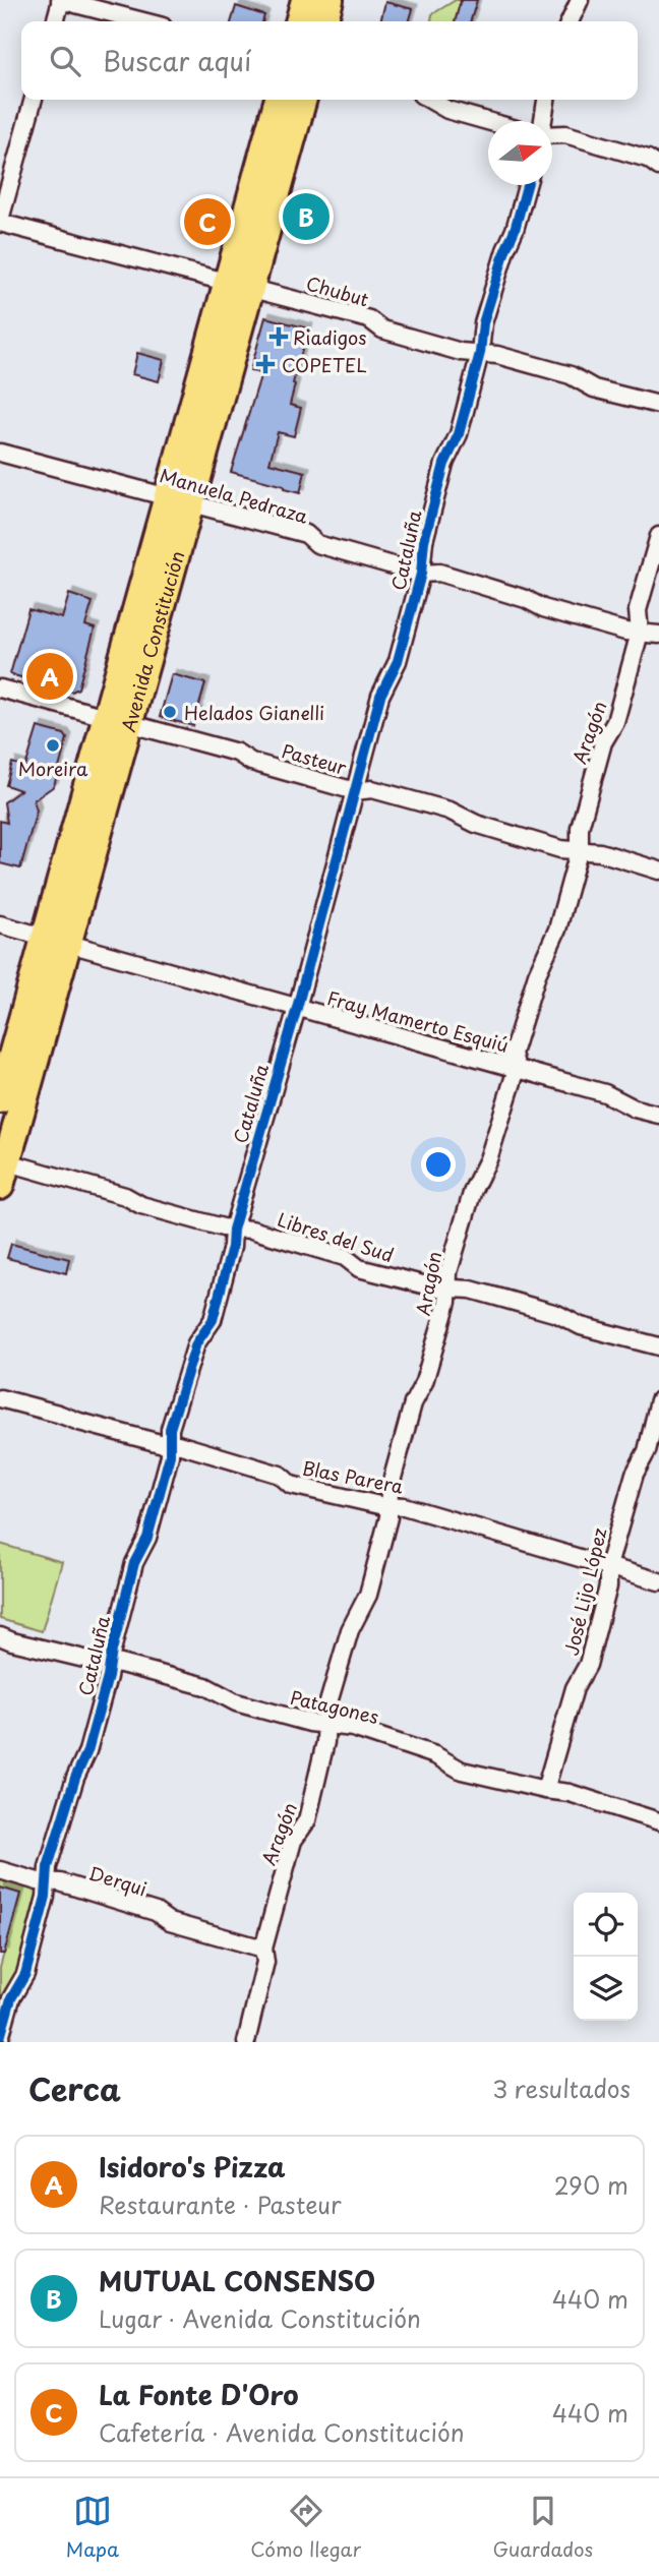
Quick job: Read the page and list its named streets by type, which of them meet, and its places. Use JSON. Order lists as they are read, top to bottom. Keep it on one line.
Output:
{"streets":{"main road":["Avenida Constitución"],"street":["Chubut","Manuela Pedraza","Cataluña","Aragón","Pasteur","Fray Mamerto Esquiú","Libres del Sud","Blas Parera","José Lijo López","Patagones","Derqui"]},"crossings":[["Chubut","Cataluña"],["Chubut","Avenida Constitución"],["Manuela Pedraza","Cataluña"],["Manuela Pedraza","Avenida Constitución"],["Manuela Pedraza","Aragón"],["Cataluña","Pasteur"],["Cataluña","Fray Mamerto Esquiú"],["Cataluña","Libres del Sud"],["Cataluña","Blas Parera"],["Cataluña","Patagones"],["Cataluña","Derqui"],["Avenida Constitución","Pasteur"],["Avenida Constitución","Fray Mamerto Esquiú"],["Avenida Constitución","Libres del Sud"],["Aragón","Pasteur"],["Aragón","Fray Mamerto Esquiú"],["Aragón","Libres del Sud"],["Aragón","Blas Parera"],["Aragón","Patagones"],["Aragón","Derqui"],["Blas Parera","José Lijo López"],["José Lijo López","Patagones"]],"places":{"health":["Riadigos","COPETEL"],"other":["Helados Gianelli","Moreira"]},"north":"right","page":{"search":"Buscar aquí","pins":["B","C","A"],"heading":["Cerca","3 resultados"],"list":[{"mark":"A","name":"Isidoro's Pizza","note":"Restaurante · Pasteur","value":"290 m"},{"mark":"B","name":"MUTUAL CONSENSO","note":"Lugar · Avenida Constitución","value":"440 m"},{"mark":"C","name":"La Fonte D'Oro","note":"Cafetería · Avenida Constitución","value":"440 m"}],"nav":["Mapa","Cómo llegar","Guardados"]}}
